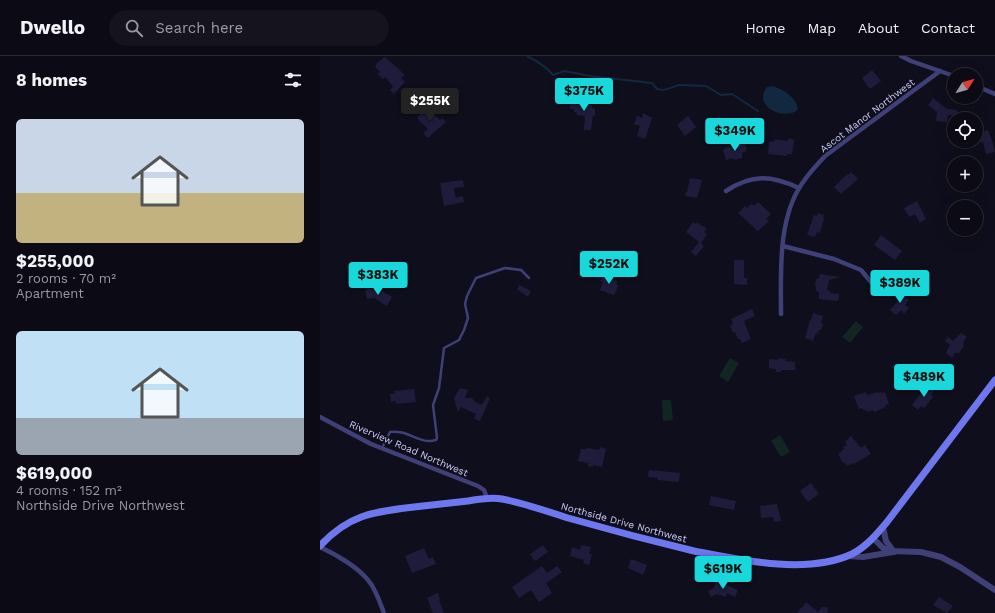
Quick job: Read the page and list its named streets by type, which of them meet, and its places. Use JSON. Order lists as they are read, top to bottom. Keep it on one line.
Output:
{"streets":{"main road":["Northside Drive Northwest"],"street":["Ascot Manor Northwest","Riverview Road Northwest"]},"crossings":[["Riverview Road Northwest","Northside Drive Northwest"]],"north":"top right","page":{"header":"Dwello","search":"Search here","nav":["Home","Map","About","Contact"],"heading":"8 homes","map_buttons":["+","−"],"price":["$375K","$255K","$349K","$252K","$383K","$389K","$489K","$619K"],"list":[{"name":"$255,000","note":"2 rooms · 70 m² · Apartment"},{"name":"$619,000","note":"4 rooms · 152 m² · Northside Drive Northwest"}]}}
